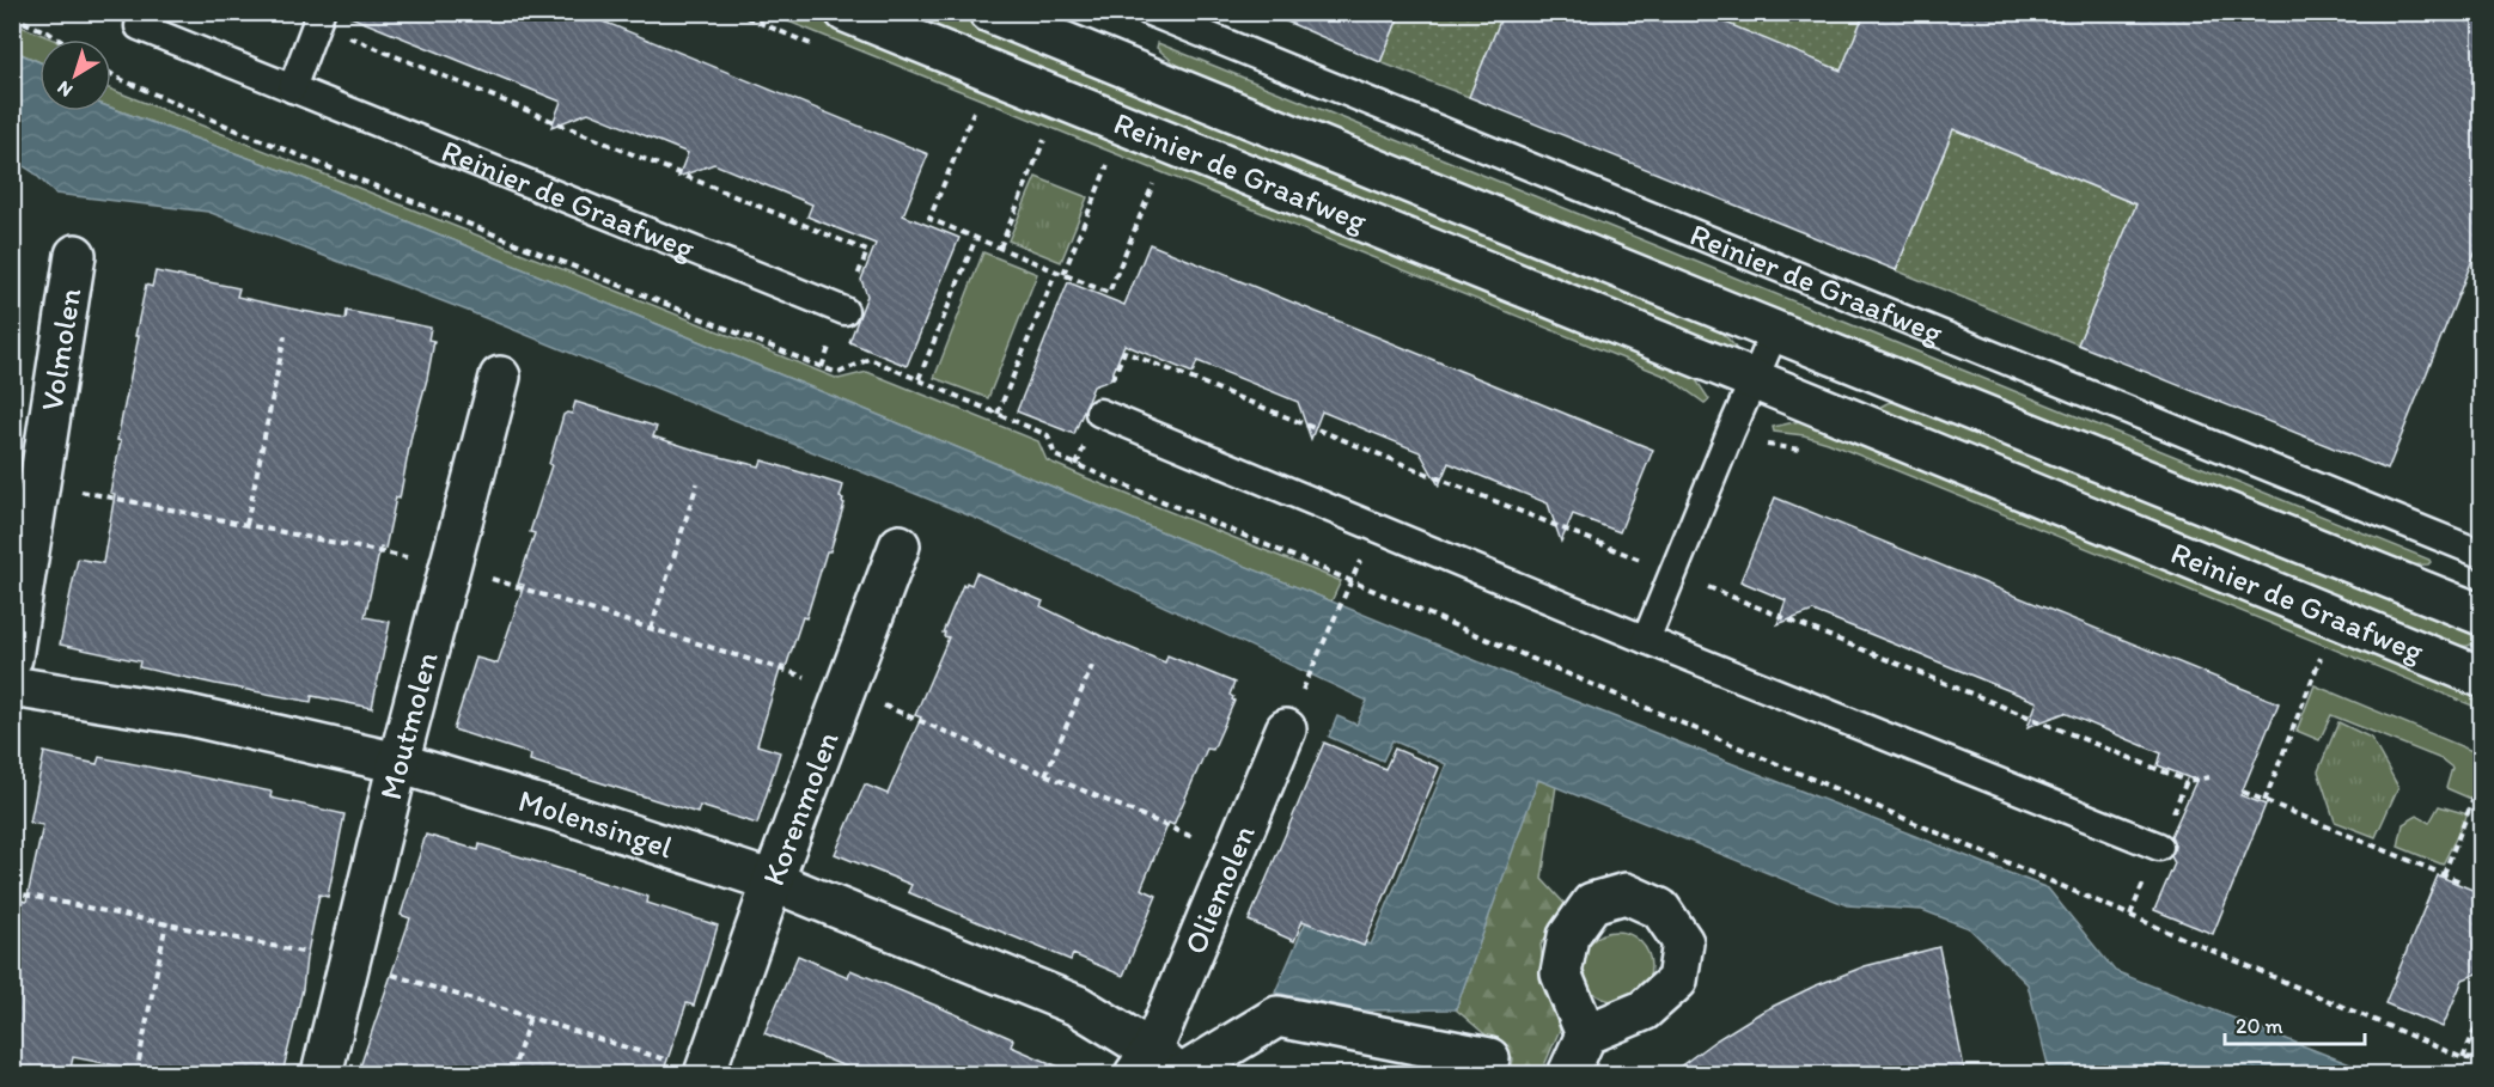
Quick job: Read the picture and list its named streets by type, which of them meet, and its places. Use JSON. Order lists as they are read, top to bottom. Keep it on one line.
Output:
{"streets":{"street":["Reinier de Graafweg","Volmolen","Moutmolen","Korenmolen","Molensingel","Oliemolen"]},"crossings":[["Moutmolen","Molensingel"],["Korenmolen","Molensingel"],["Molensingel","Oliemolen"]],"scale_bar":"20 m","north":"bottom left"}
